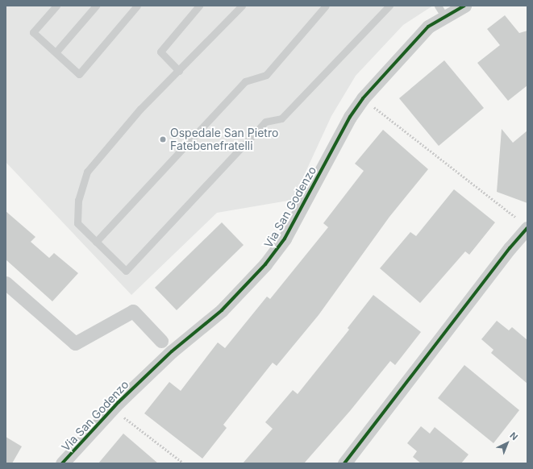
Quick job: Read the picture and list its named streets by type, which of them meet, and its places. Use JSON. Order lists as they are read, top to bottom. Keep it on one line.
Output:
{"streets":{"street":["Via San Godenzo"]},"places":["Ospedale San Pietro Fatebenefratelli"],"north":"top right"}
